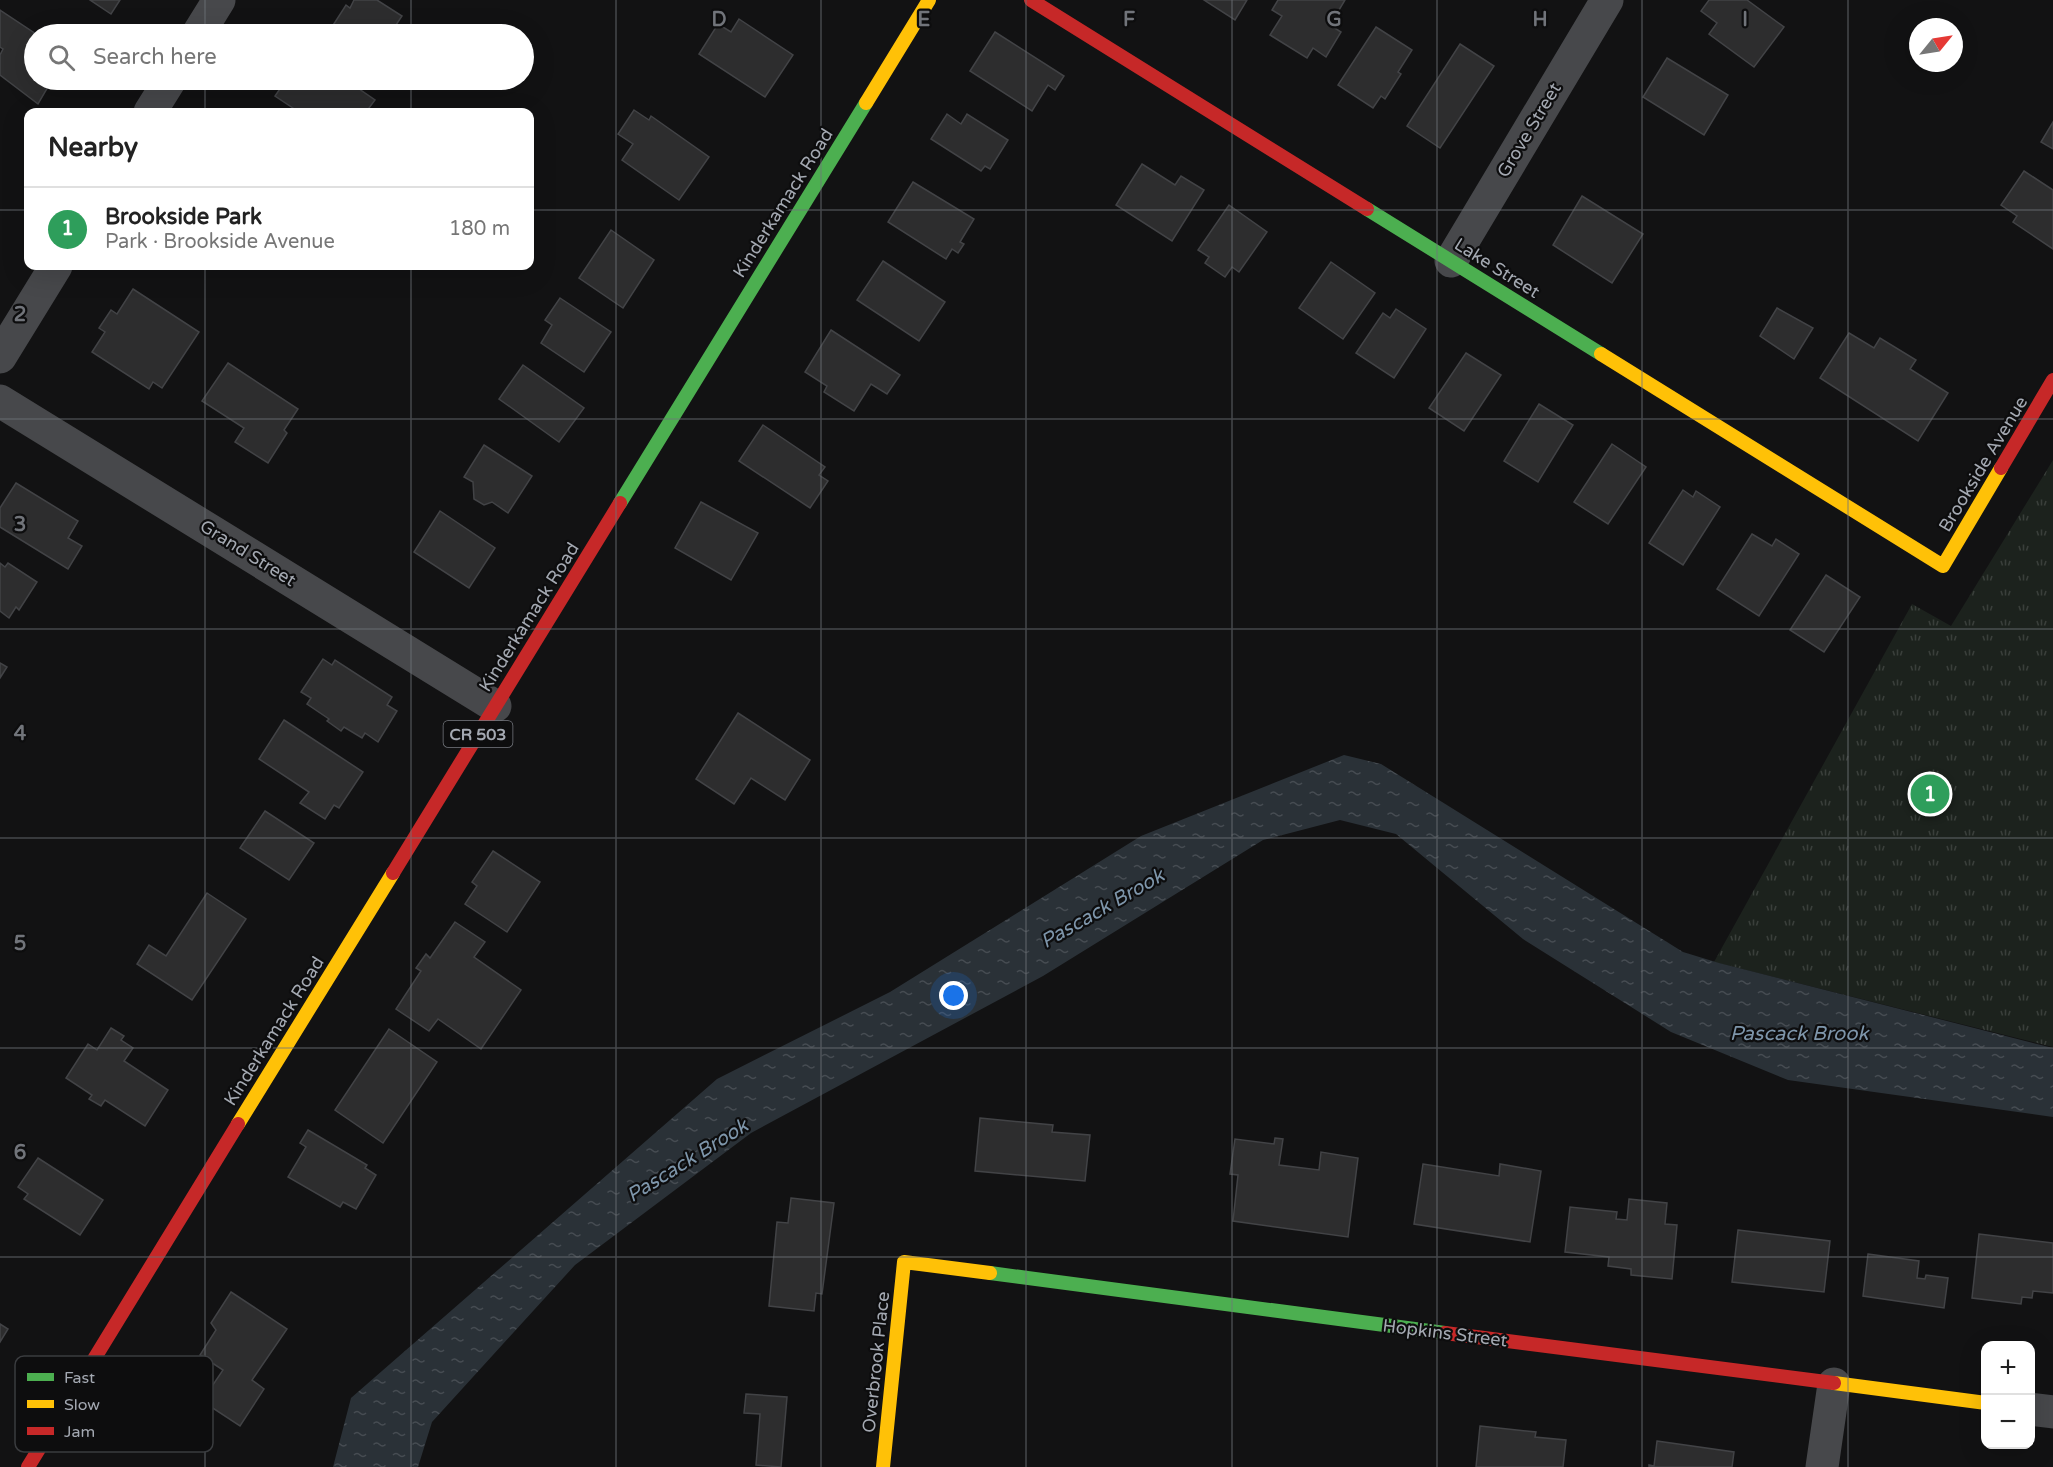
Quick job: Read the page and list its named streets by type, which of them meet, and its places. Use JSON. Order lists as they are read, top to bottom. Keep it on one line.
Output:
{"streets":{"street":["Grove Street","Kinderkamack Road","Lake Street","Brookside Avenue","Grand Street","CR 503","Hopkins Street","Overbrook Place"]},"crossings":[["Grove Street","Lake Street"],["Kinderkamack Road","Grand Street"],["Lake Street","Brookside Avenue"],["Hopkins Street","Overbrook Place"]],"water":["Pascack Brook"],"legend":["Fast","Slow","Jam"],"north":"top right","page":{"search":"Search here","heading":"Nearby","list":[{"mark":"1","name":"Brookside Park","note":"Park · Brookside Avenue","value":"180 m"}],"pins":"1","map_buttons":["+","−"]},"grid":{"columns":["D","E","F","G","H","I"],"rows":["2","3","4","5","6"]}}
